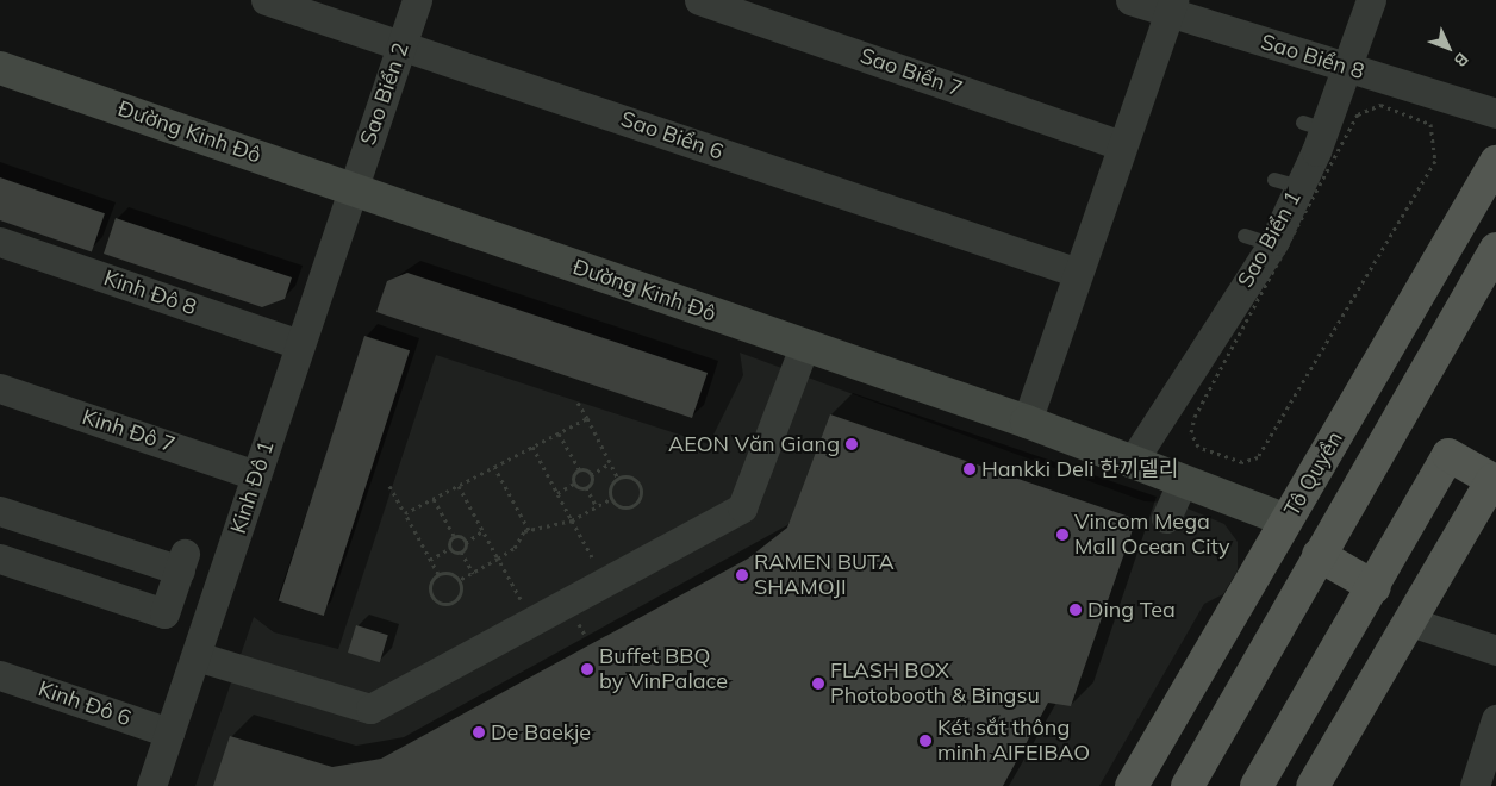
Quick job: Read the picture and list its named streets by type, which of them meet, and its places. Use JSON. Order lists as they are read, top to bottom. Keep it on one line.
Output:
{"streets":{"main road":["Tô Quyền"],"street":["Sao Biển 8","Sao Biển 7","Sao Biển 2","Đường Kinh Đô","Sao Biển 6","Sao Biển 1","Kinh Đô 8","Kinh Đô 7","Kinh Đô 1","Kinh Đô 6"]},"crossings":[["Sao Biển 8","Sao Biển 1"],["Sao Biển 2","Đường Kinh Đô"],["Sao Biển 2","Sao Biển 6"],["Sao Biển 2","Kinh Đô 1"],["Đường Kinh Đô","Sao Biển 1"],["Đường Kinh Đô","Tô Quyền"],["Đường Kinh Đô","Kinh Đô 1"],["Kinh Đô 8","Kinh Đô 1"],["Kinh Đô 7","Kinh Đô 1"],["Kinh Đô 1","Kinh Đô 6"]],"places":["AEON Văn Giang","Hankki Deli 한끼델리","Vincom Mega Mall Ocean City","RAMEN BUTA SHAMOJI","Ding Tea","Buffet BBQ by VinPalace","FLASH BOX Photobooth & Bingsu","De Baekje","Két sắt thông minh AIFEIBAO"],"north":"bottom right"}
